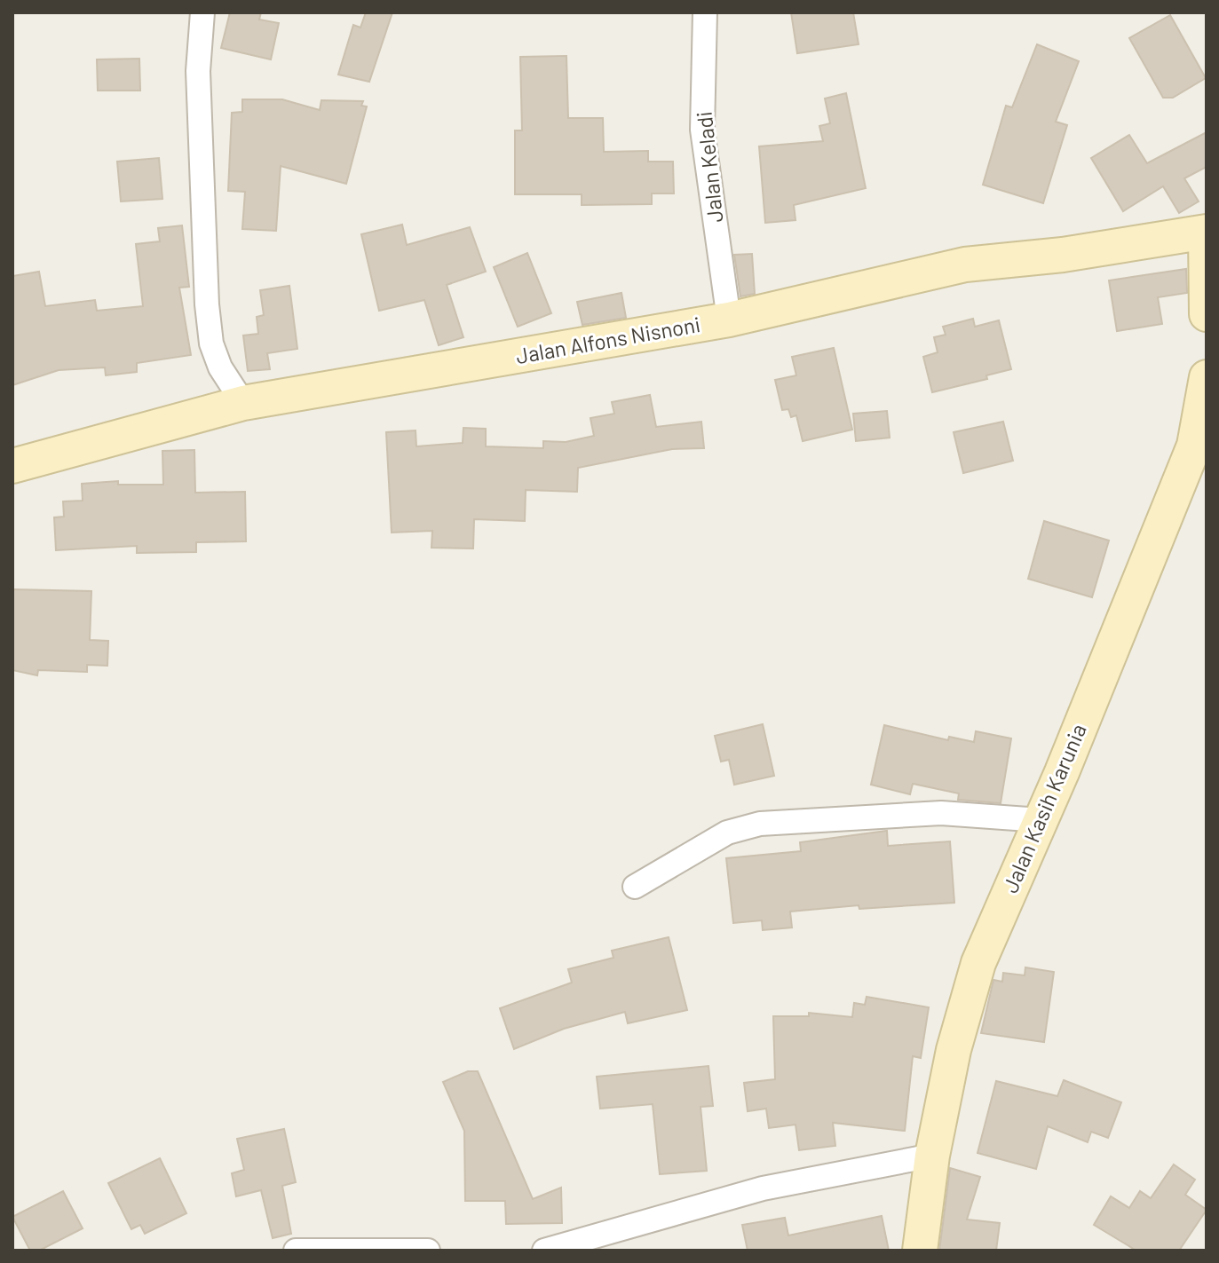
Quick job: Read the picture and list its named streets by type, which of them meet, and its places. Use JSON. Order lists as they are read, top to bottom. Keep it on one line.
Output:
{"streets":{"main road":["Jalan Alfons Nisnoni","Jalan Kasih Karunia"],"street":["Jalan Keladi"]},"crossings":[["Jalan Keladi","Jalan Alfons Nisnoni"]]}
